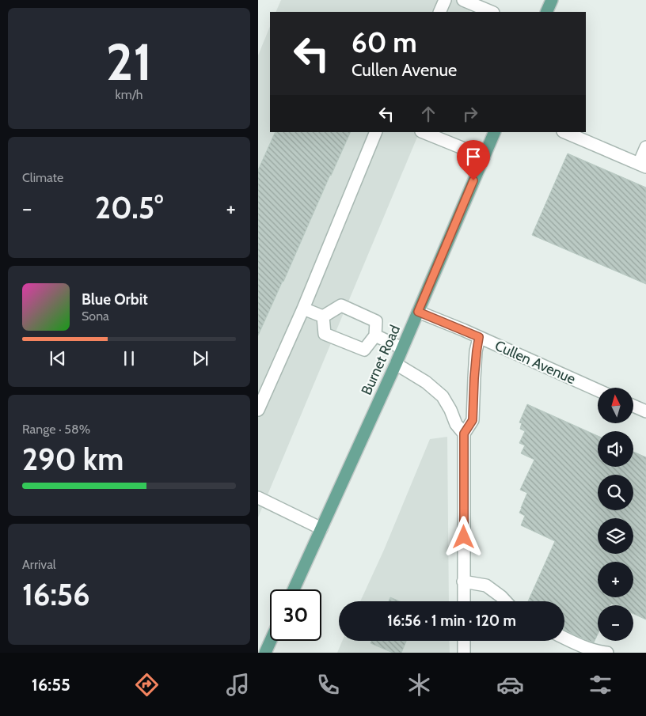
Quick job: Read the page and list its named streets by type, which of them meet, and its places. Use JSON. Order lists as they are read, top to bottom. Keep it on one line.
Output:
{"streets":{"main road":["Burnet Road"],"street":["Cullen Avenue"]},"crossings":[["Burnet Road","Cullen Avenue"]],"north":"top","page":{"tile":[["21","km/h"],"Climate",["Range · 58%","290 km"],["Arrival","16:56"]],"turn":["60 m","Cullen Avenue"],"heat":["−","20.5°","+"],"song":["Blue Orbit","Sona"],"map_buttons":["+","−"],"limit":"30","trip":"16:56 · 1 min · 120 m","tabs":"16:55"}}
